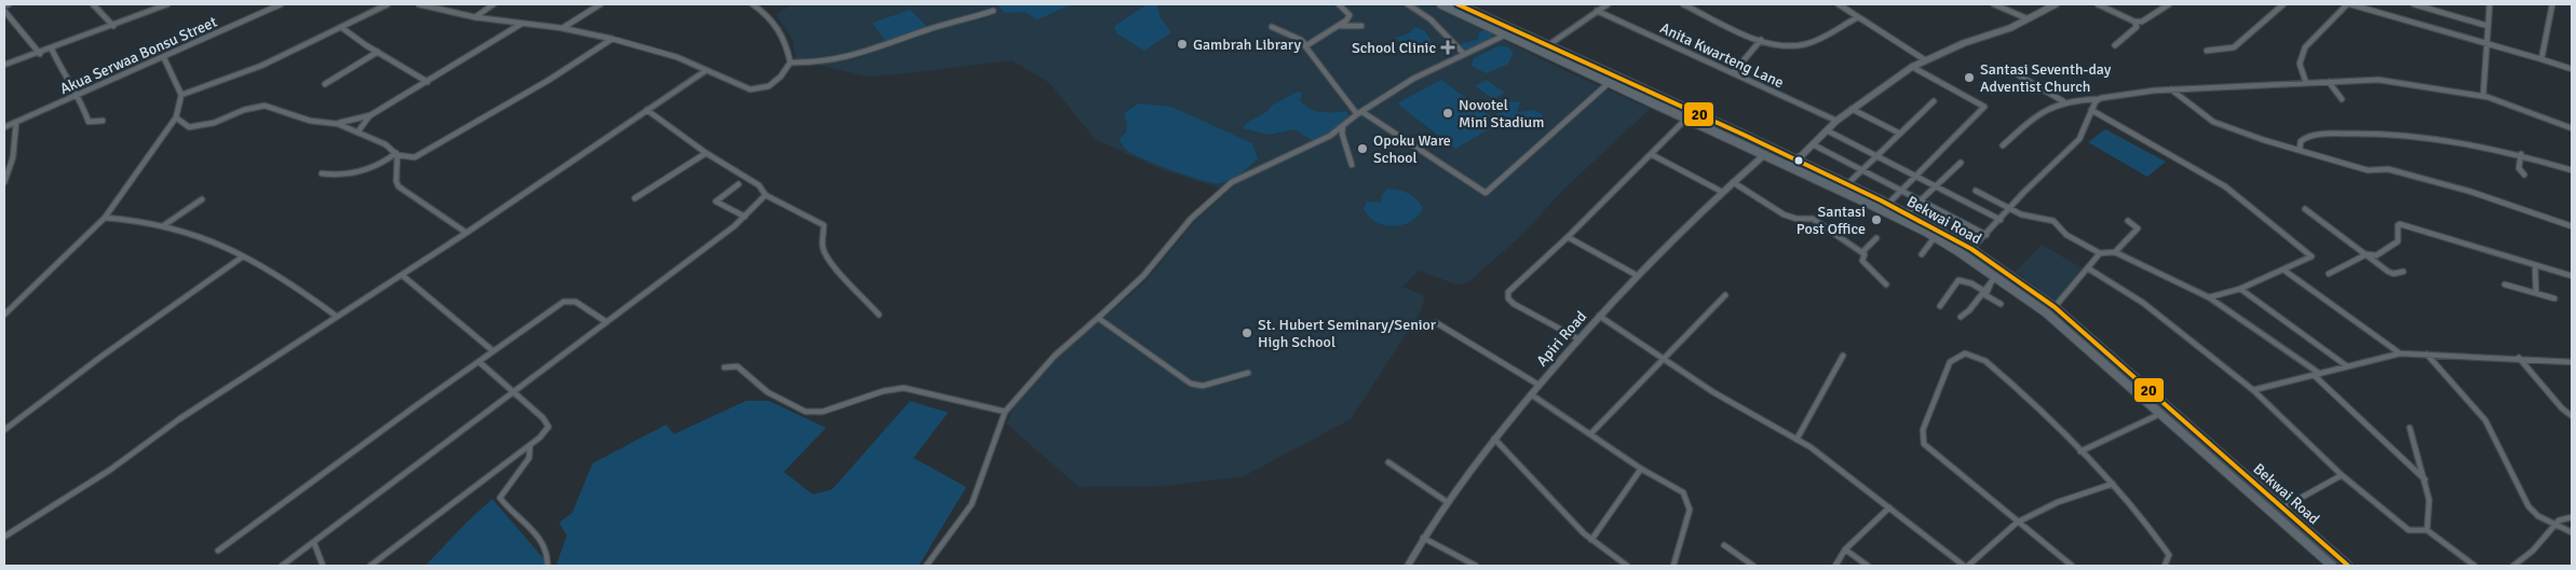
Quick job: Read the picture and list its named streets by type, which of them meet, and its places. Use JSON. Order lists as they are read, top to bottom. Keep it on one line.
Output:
{"streets":{"highway":["Bekwai Road"],"street":["Akua Serwaa Bonsu Street","Anita Kwarteng Lane","Apiri Road"]},"crossings":[["Bekwai Road","Apiri Road"]],"places":{"other":["Gambrah Library","Santasi Seventh-day Adventist Church","Novotel Mini Stadium","Opoku Ware School","Santasi Post Office","St. Hubert Seminary/Senior High School"],"health":["School Clinic"]},"lines":["transit line 20"]}
